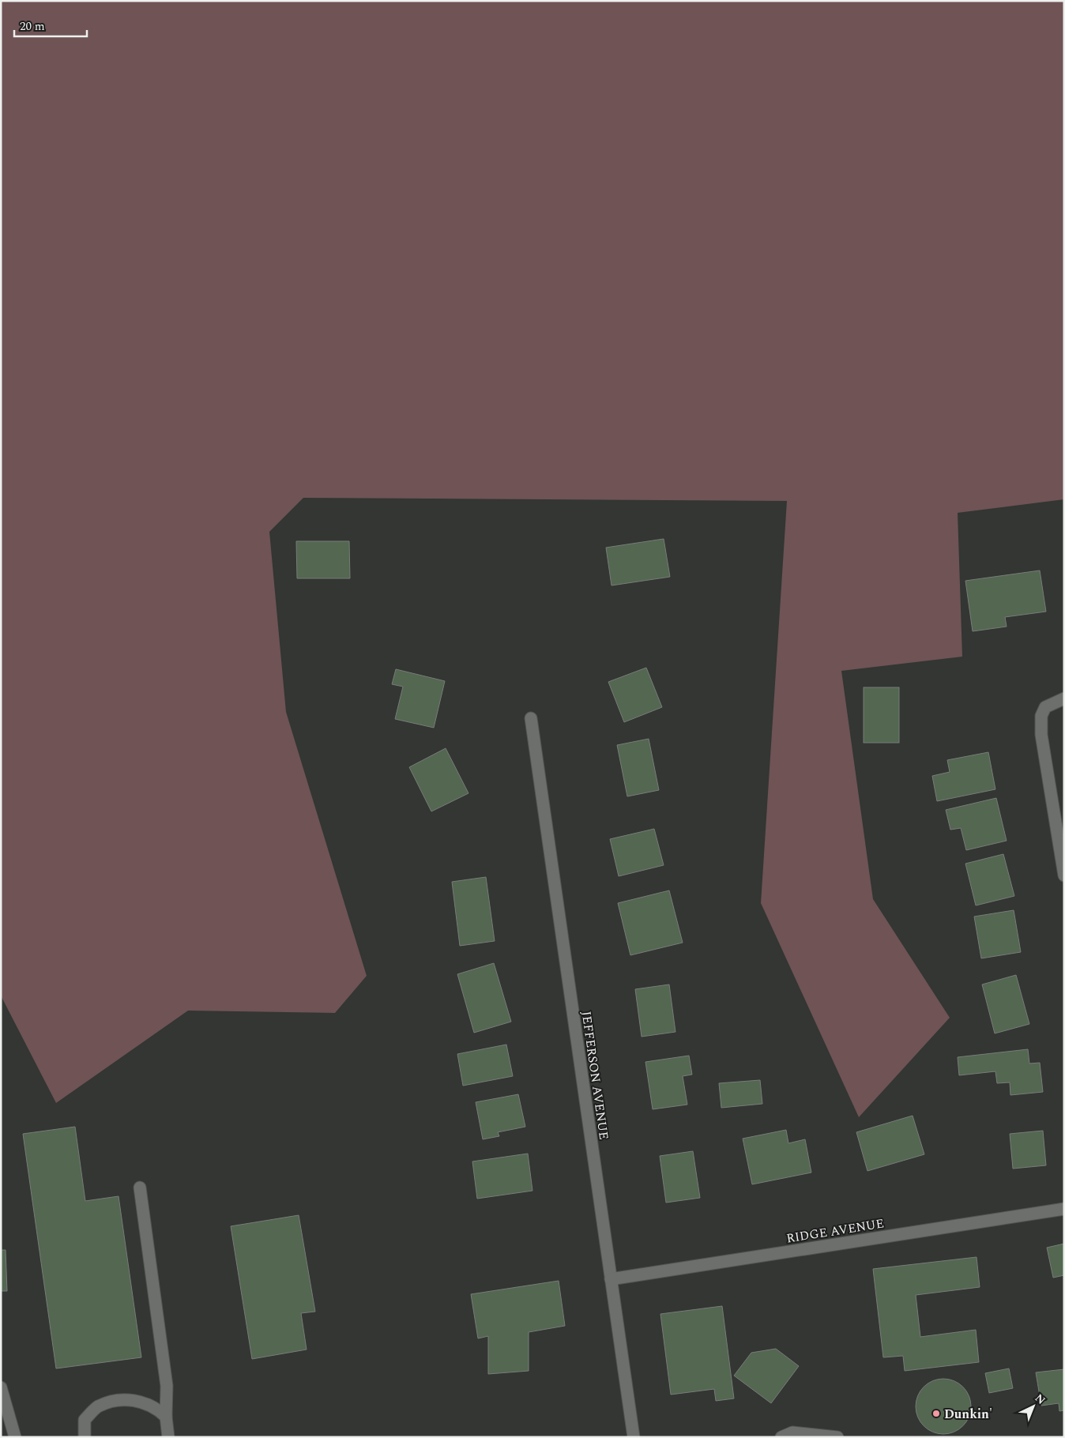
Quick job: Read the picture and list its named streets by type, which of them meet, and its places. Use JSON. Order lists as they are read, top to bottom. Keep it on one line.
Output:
{"streets":{"street":["JEFFERSON AVENUE","RIDGE AVENUE"]},"crossings":[["JEFFERSON AVENUE","RIDGE AVENUE"]],"places":["Dunkin'"],"scale_bar":"20 m","north":"top right"}
